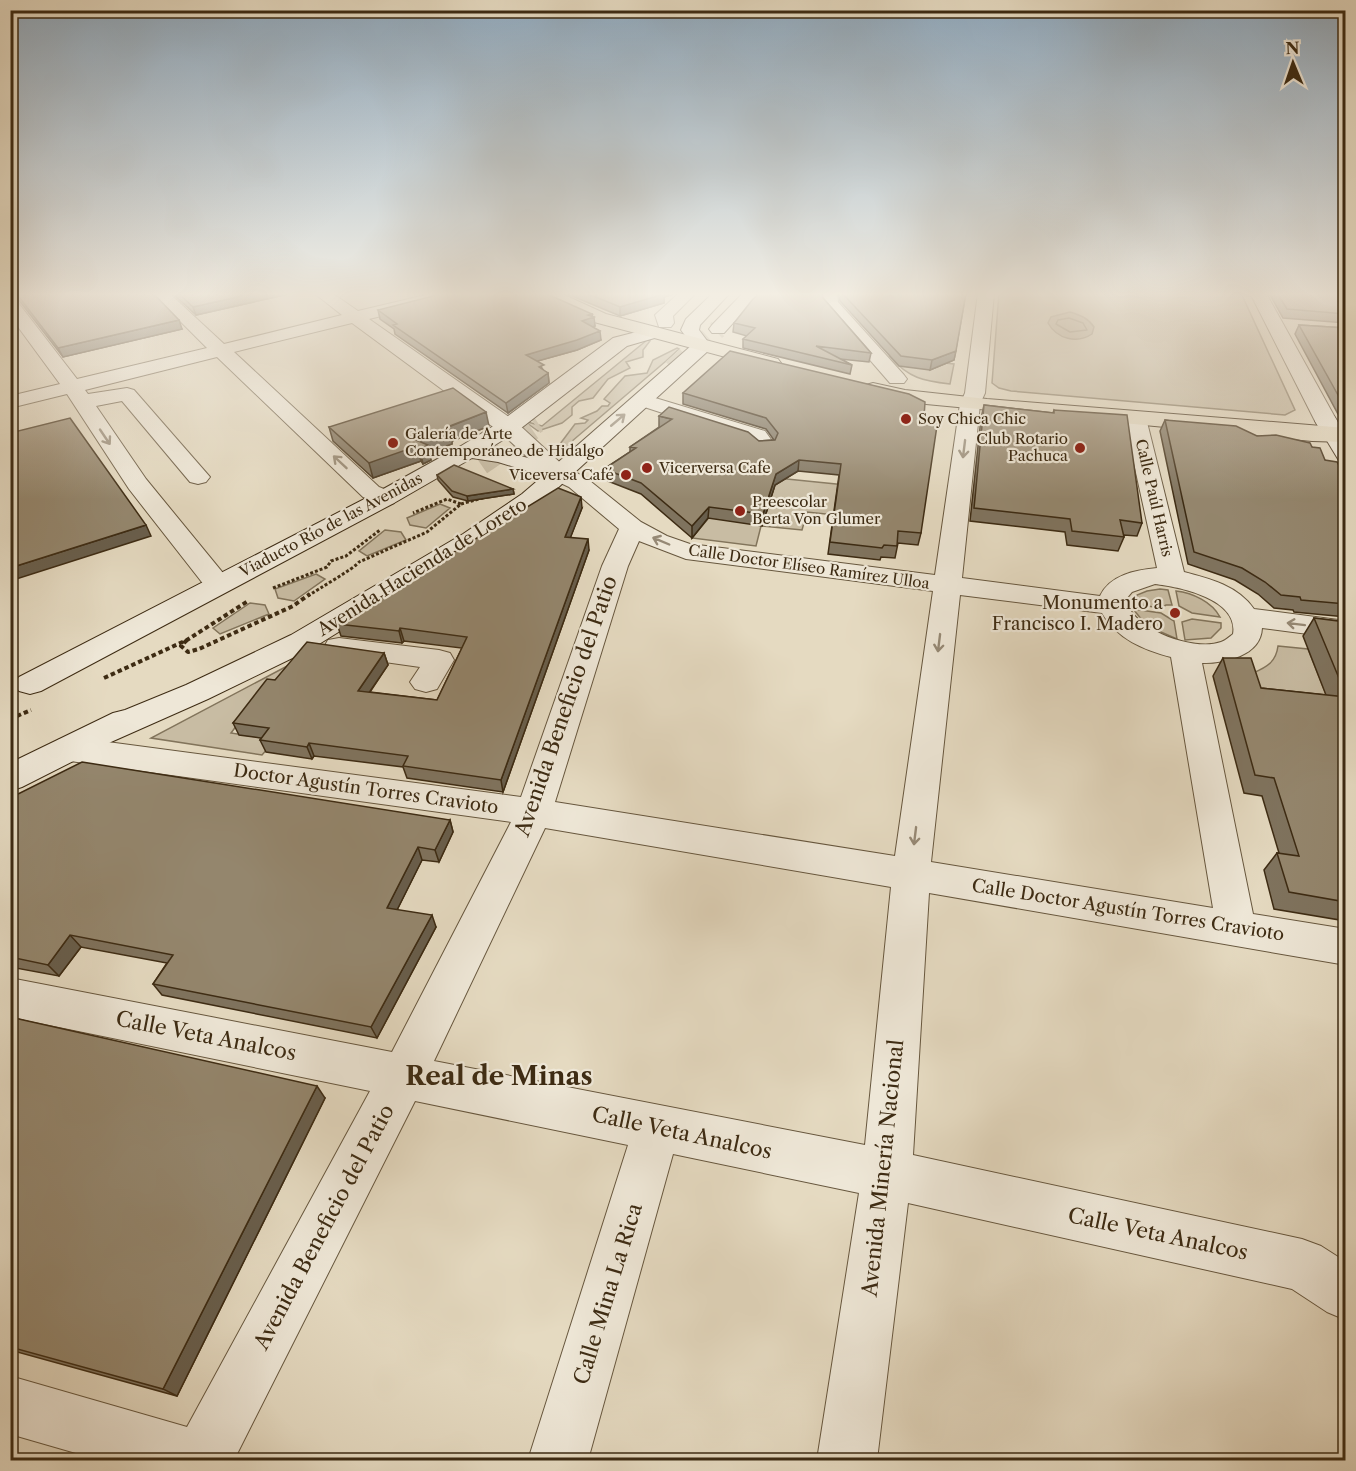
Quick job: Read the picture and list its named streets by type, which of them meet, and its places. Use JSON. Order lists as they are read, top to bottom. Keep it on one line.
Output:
{"streets":{"street":["Calle Paúl Harris","Viaducto Río de las Avenidas","Avenida Hacienda de Loreto","Calle Doctor Elíseo Ramírez Ulloa","Avenida Beneficio del Patio","Doctor Agustín Torres Cravioto","Calle Doctor Agustín Torres Cravioto","Calle Veta Analcos","Avenida Minería Nacional","Calle Mina La Rica"]},"crossings":[["Viaducto Río de las Avenidas","Calle Doctor Elíseo Ramírez Ulloa"],["Avenida Hacienda de Loreto","Calle Doctor Elíseo Ramírez Ulloa"],["Calle Doctor Elíseo Ramírez Ulloa","Avenida Beneficio del Patio"],["Calle Doctor Elíseo Ramírez Ulloa","Avenida Minería Nacional"],["Avenida Beneficio del Patio","Doctor Agustín Torres Cravioto"],["Avenida Beneficio del Patio","Calle Veta Analcos"],["Doctor Agustín Torres Cravioto","Calle Doctor Agustín Torres Cravioto"],["Doctor Agustín Torres Cravioto","Avenida Minería Nacional"],["Calle Doctor Agustín Torres Cravioto","Avenida Minería Nacional"],["Calle Veta Analcos","Avenida Minería Nacional"],["Calle Veta Analcos","Calle Mina La Rica"]],"one_way":["Calle Doctor Elíseo Ramírez Ulloa"],"districts":["Real de Minas"],"places":["Soy Chica Chic","Galería de Arte Contemporáneo de Hidalgo","Club Rotario Pachuca","Vicerversa Cafe","Viceversa Café","Preescolar Berta Von Glumer","Monumento a Francisco I. Madero"],"north":"top"}
